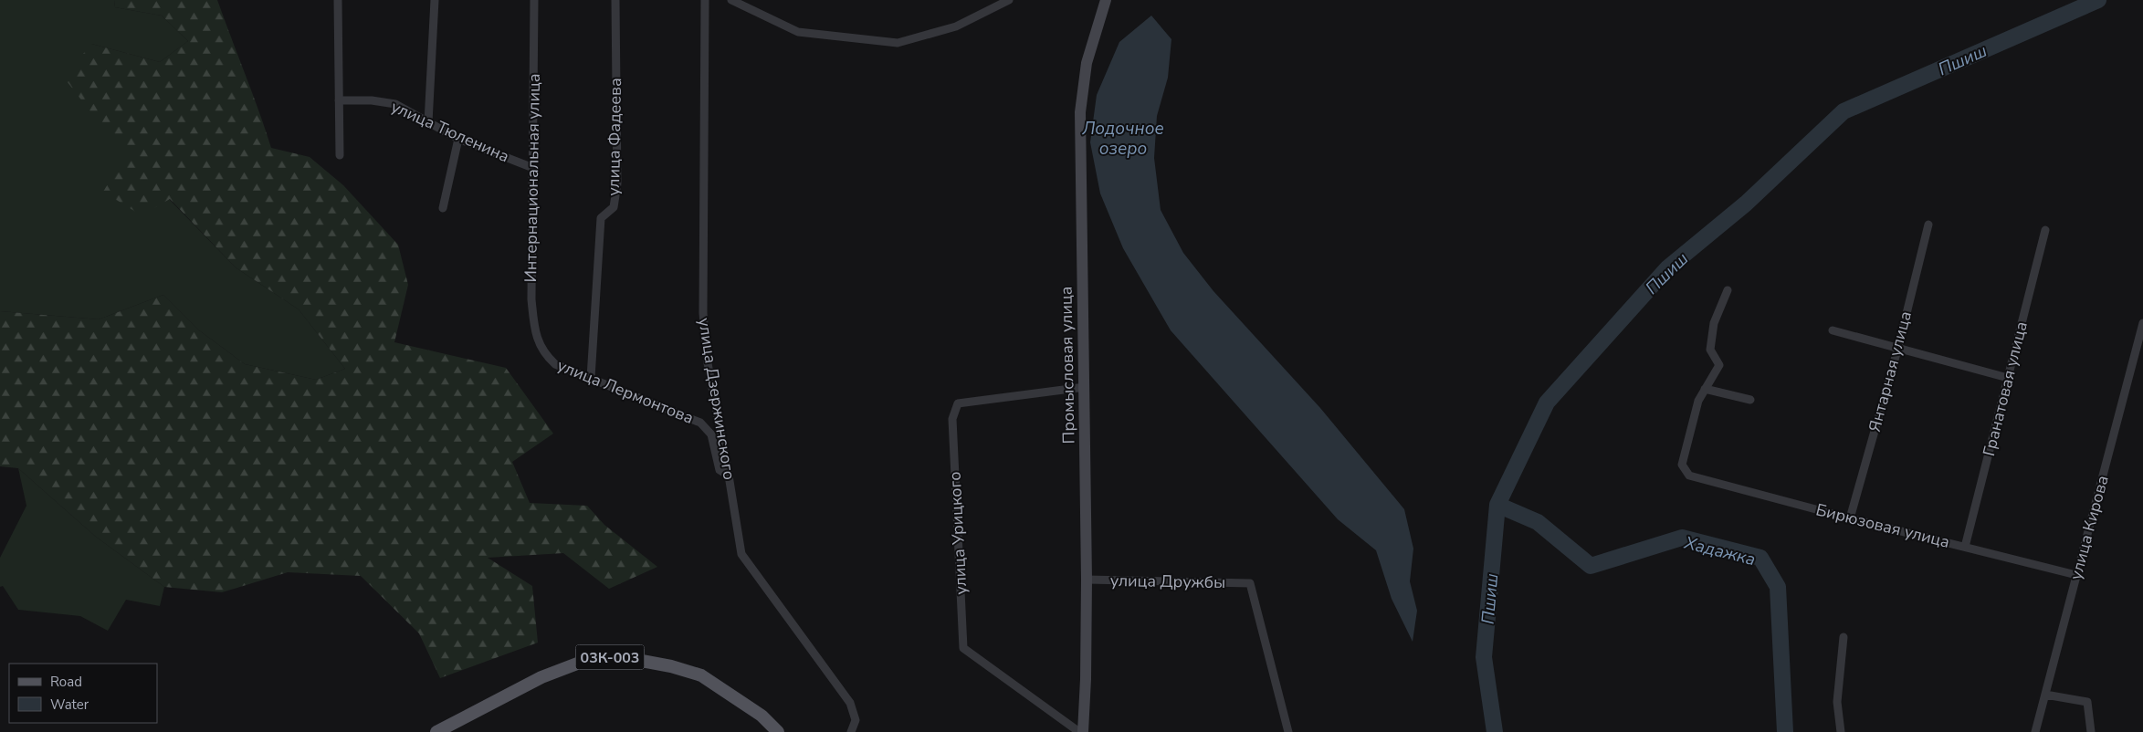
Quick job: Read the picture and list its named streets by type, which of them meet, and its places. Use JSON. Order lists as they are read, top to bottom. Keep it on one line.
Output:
{"streets":{"main road":["Промысловая улица","03К-003"],"street":["улица Тюленина","улица Фадеева","Интернациональная улица","Янтарная улица","Гранатовая улица","улица Лермонтова","улица Дзержинского","Бирюзовая улица","улица Кирова","улица Урицкого","улица Дружбы"]},"crossings":[["улица Тюленина","Интернациональная улица"],["улица Фадеева","улица Лермонтова"],["Интернациональная улица","улица Лермонтова"],["Промысловая улица","улица Урицкого"],["Промысловая улица","улица Дружбы"],["Янтарная улица","Бирюзовая улица"],["Гранатовая улица","Бирюзовая улица"],["улица Лермонтова","улица Дзержинского"],["Бирюзовая улица","улица Кирова"]],"water":["Пшиш","Лодочное озеро","Хадажка"],"legend":["Road","Water"]}
